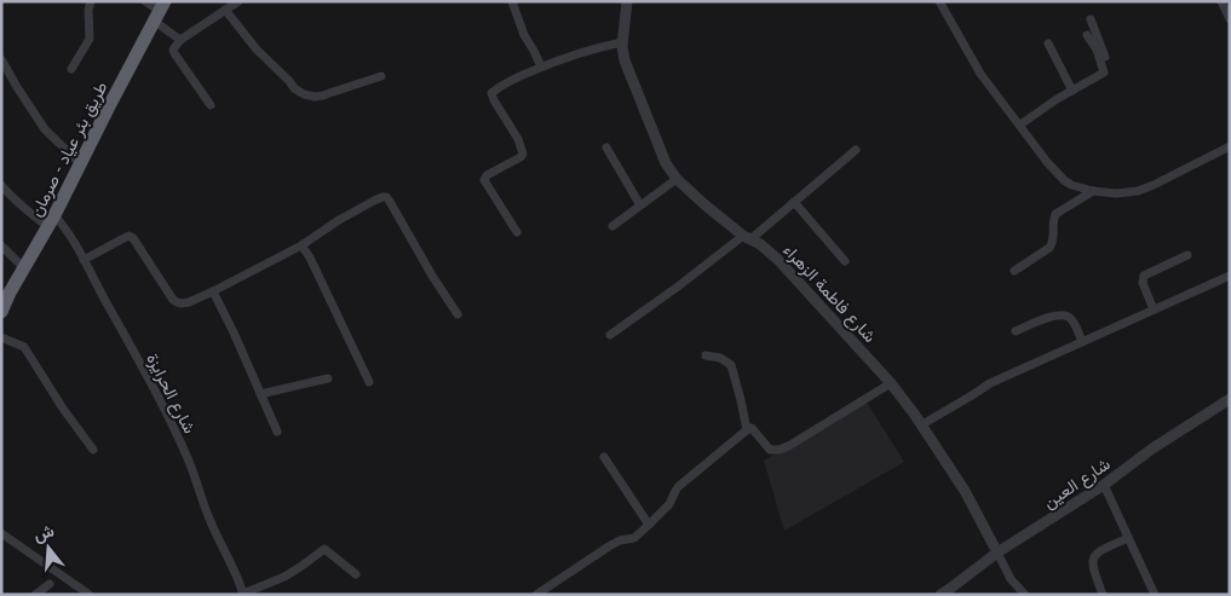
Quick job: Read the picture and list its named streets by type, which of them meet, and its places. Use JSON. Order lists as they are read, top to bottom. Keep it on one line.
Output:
{"streets":{"highway":["طريق بئر عياد - صرمان"],"street":["شارع فاطمة الزهراء","شارع الحرايزة","شارع العين"]},"crossings":[["طريق بئر عياد - صرمان","شارع الحرايزة"],["شارع فاطمة الزهراء","شارع العين"]],"north":"top"}
